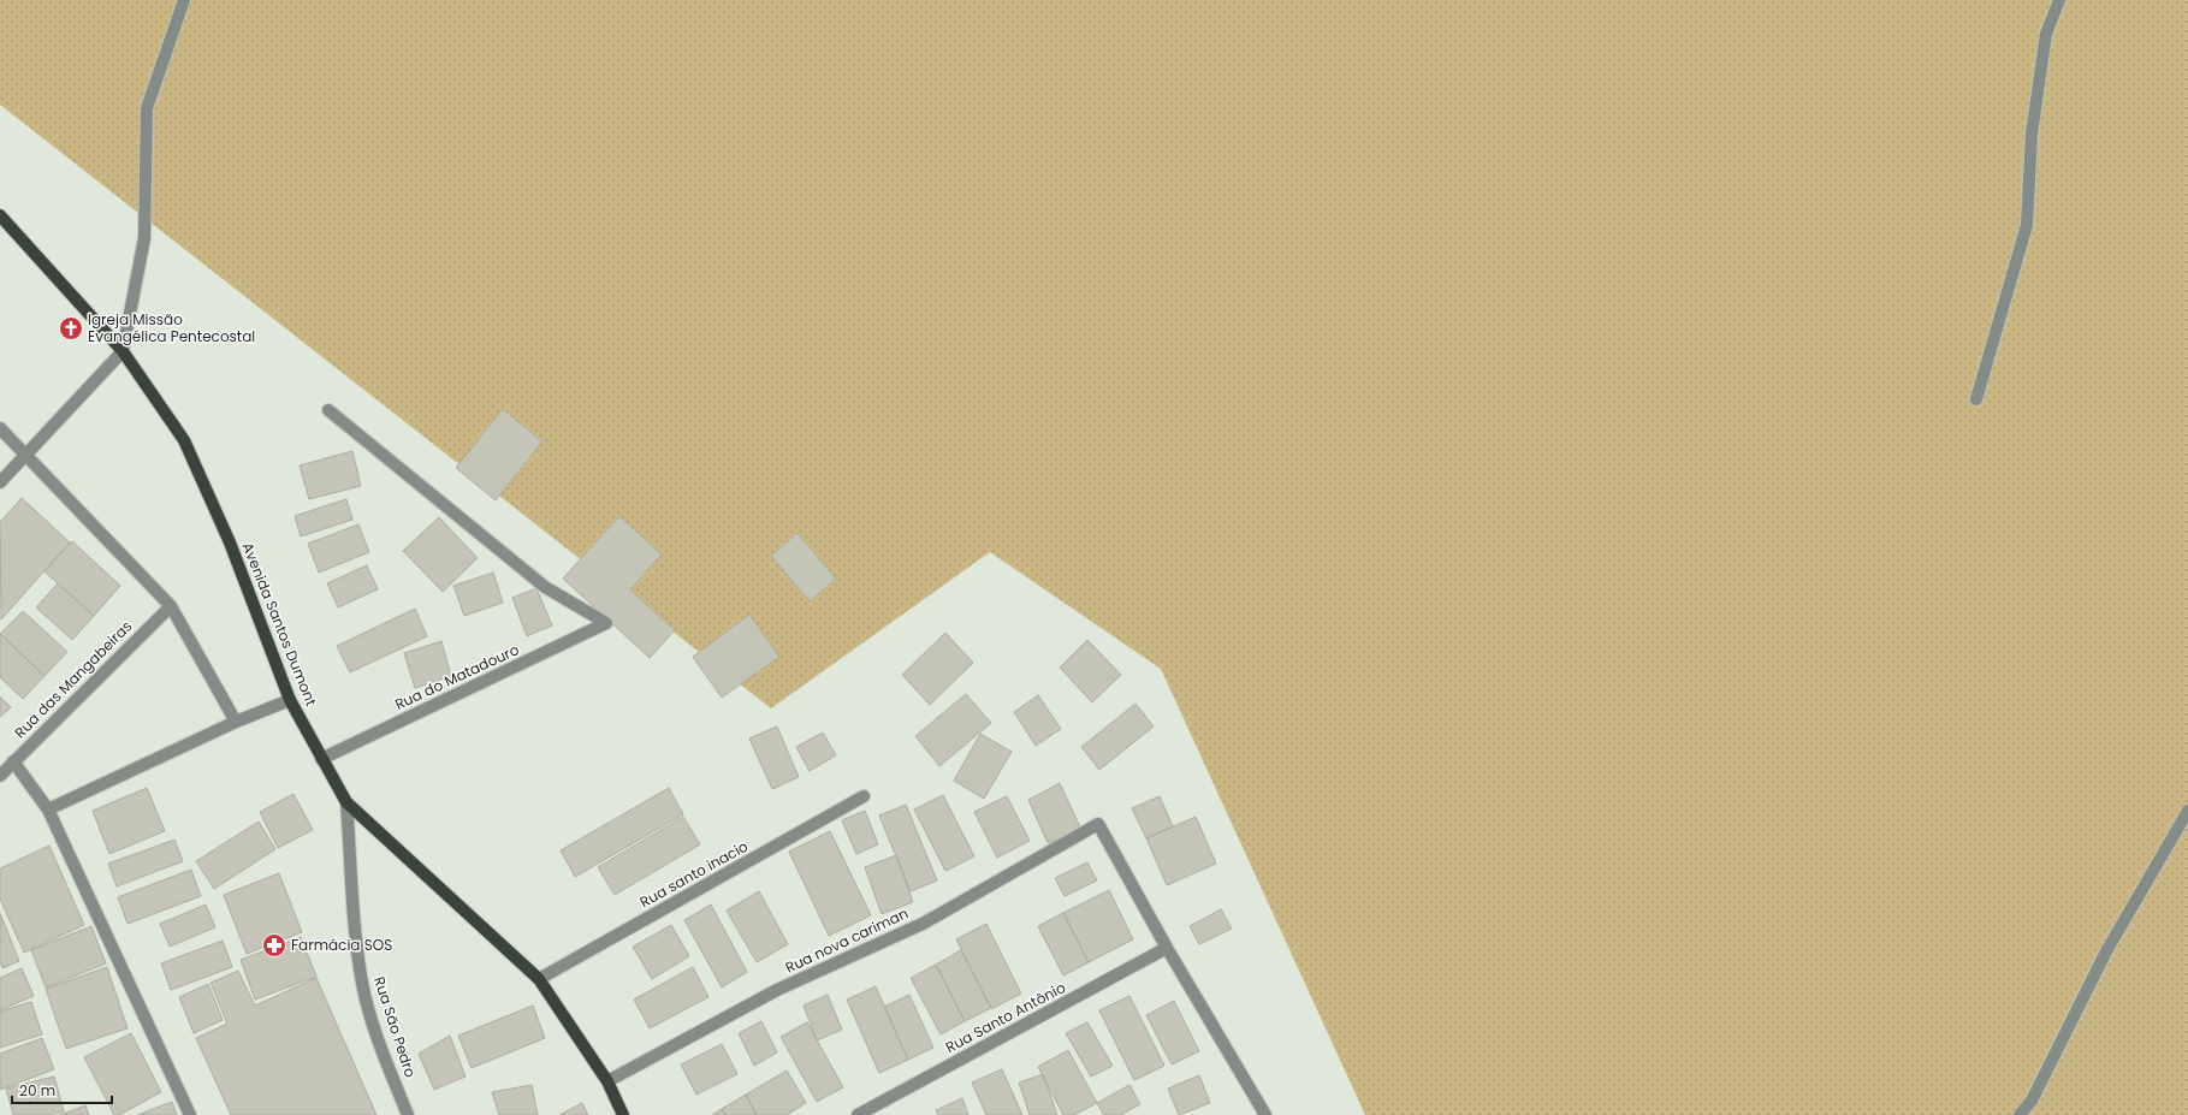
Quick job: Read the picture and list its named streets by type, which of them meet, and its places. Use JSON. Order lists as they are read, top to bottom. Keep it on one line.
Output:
{"streets":{"main road":["Avenida Santos Dumont"],"street":["Rua do Matadouro","Rua das Mangabeiras","Rua santo inacio","Rua nova cariman","Rua Santo Antônio","Rua São Pedro"]},"crossings":[["Avenida Santos Dumont","Rua do Matadouro"],["Avenida Santos Dumont","Rua santo inacio"],["Avenida Santos Dumont","Rua nova cariman"],["Avenida Santos Dumont","Rua São Pedro"],["Rua nova cariman","Rua Santo Antônio"]],"places":{"church":["Igreja Missão Evangélica Pentecostal"],"pharmacy":["Farmácia SOS"]},"scale_bar":"20 m"}
